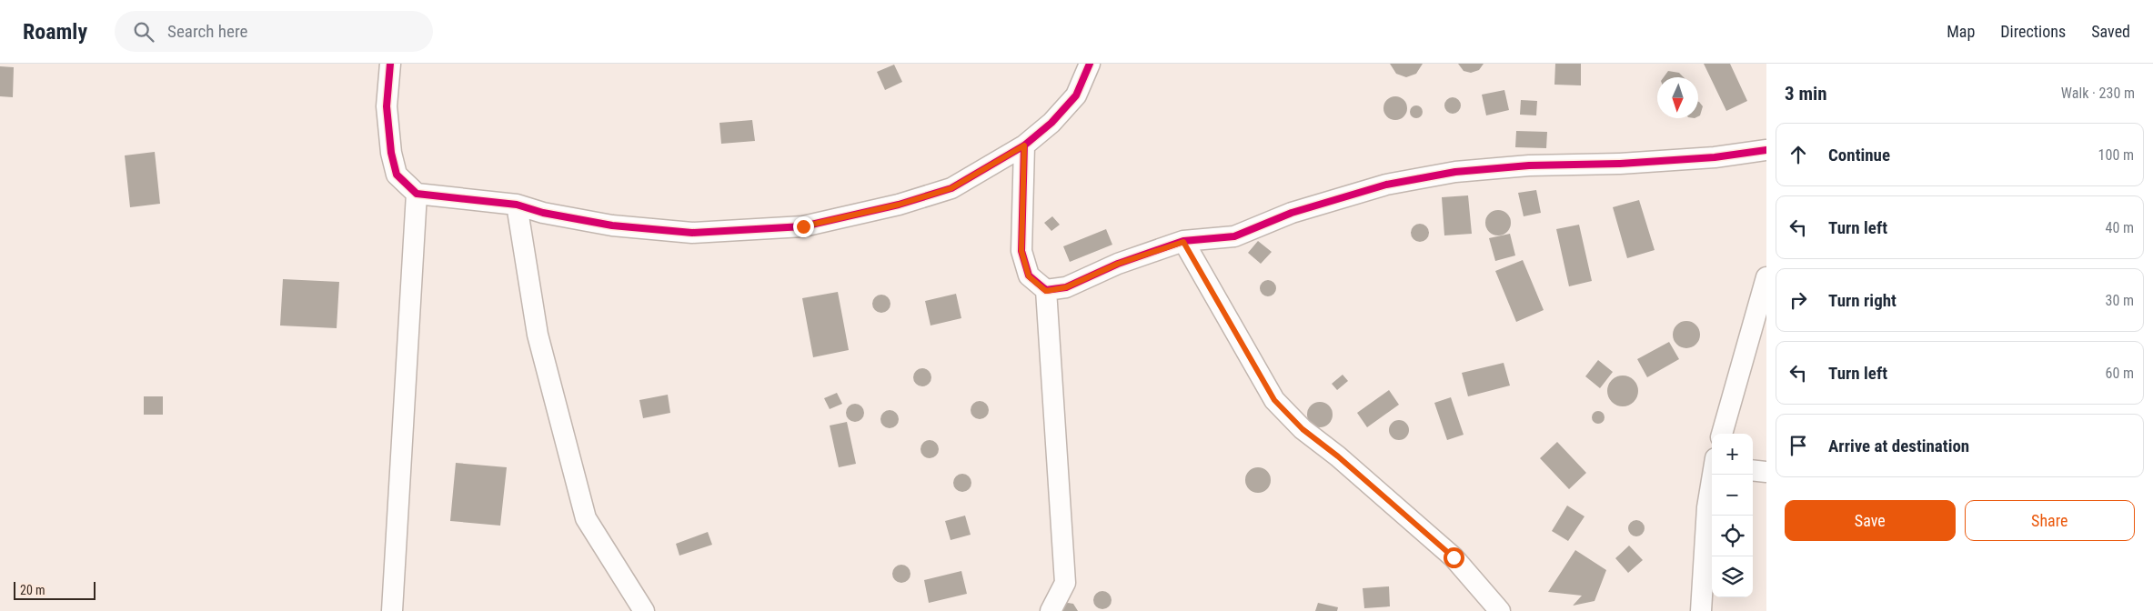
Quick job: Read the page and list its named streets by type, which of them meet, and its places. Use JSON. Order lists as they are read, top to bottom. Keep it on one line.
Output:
{"scale_bar":"20 m","north":"bottom","page":{"header":"Roamly","search":"Search here","nav":["Map","Directions","Saved"],"heading":["3 min","Walk · 230 m"],"list":[["Continue","100 m"],["Turn left","40 m"],["Turn right","30 m"],["Turn left","60 m"],"Arrive at destination"],"map_buttons":["+","−"],"buttons":["Save","Share"],"scale":"20 m"}}
